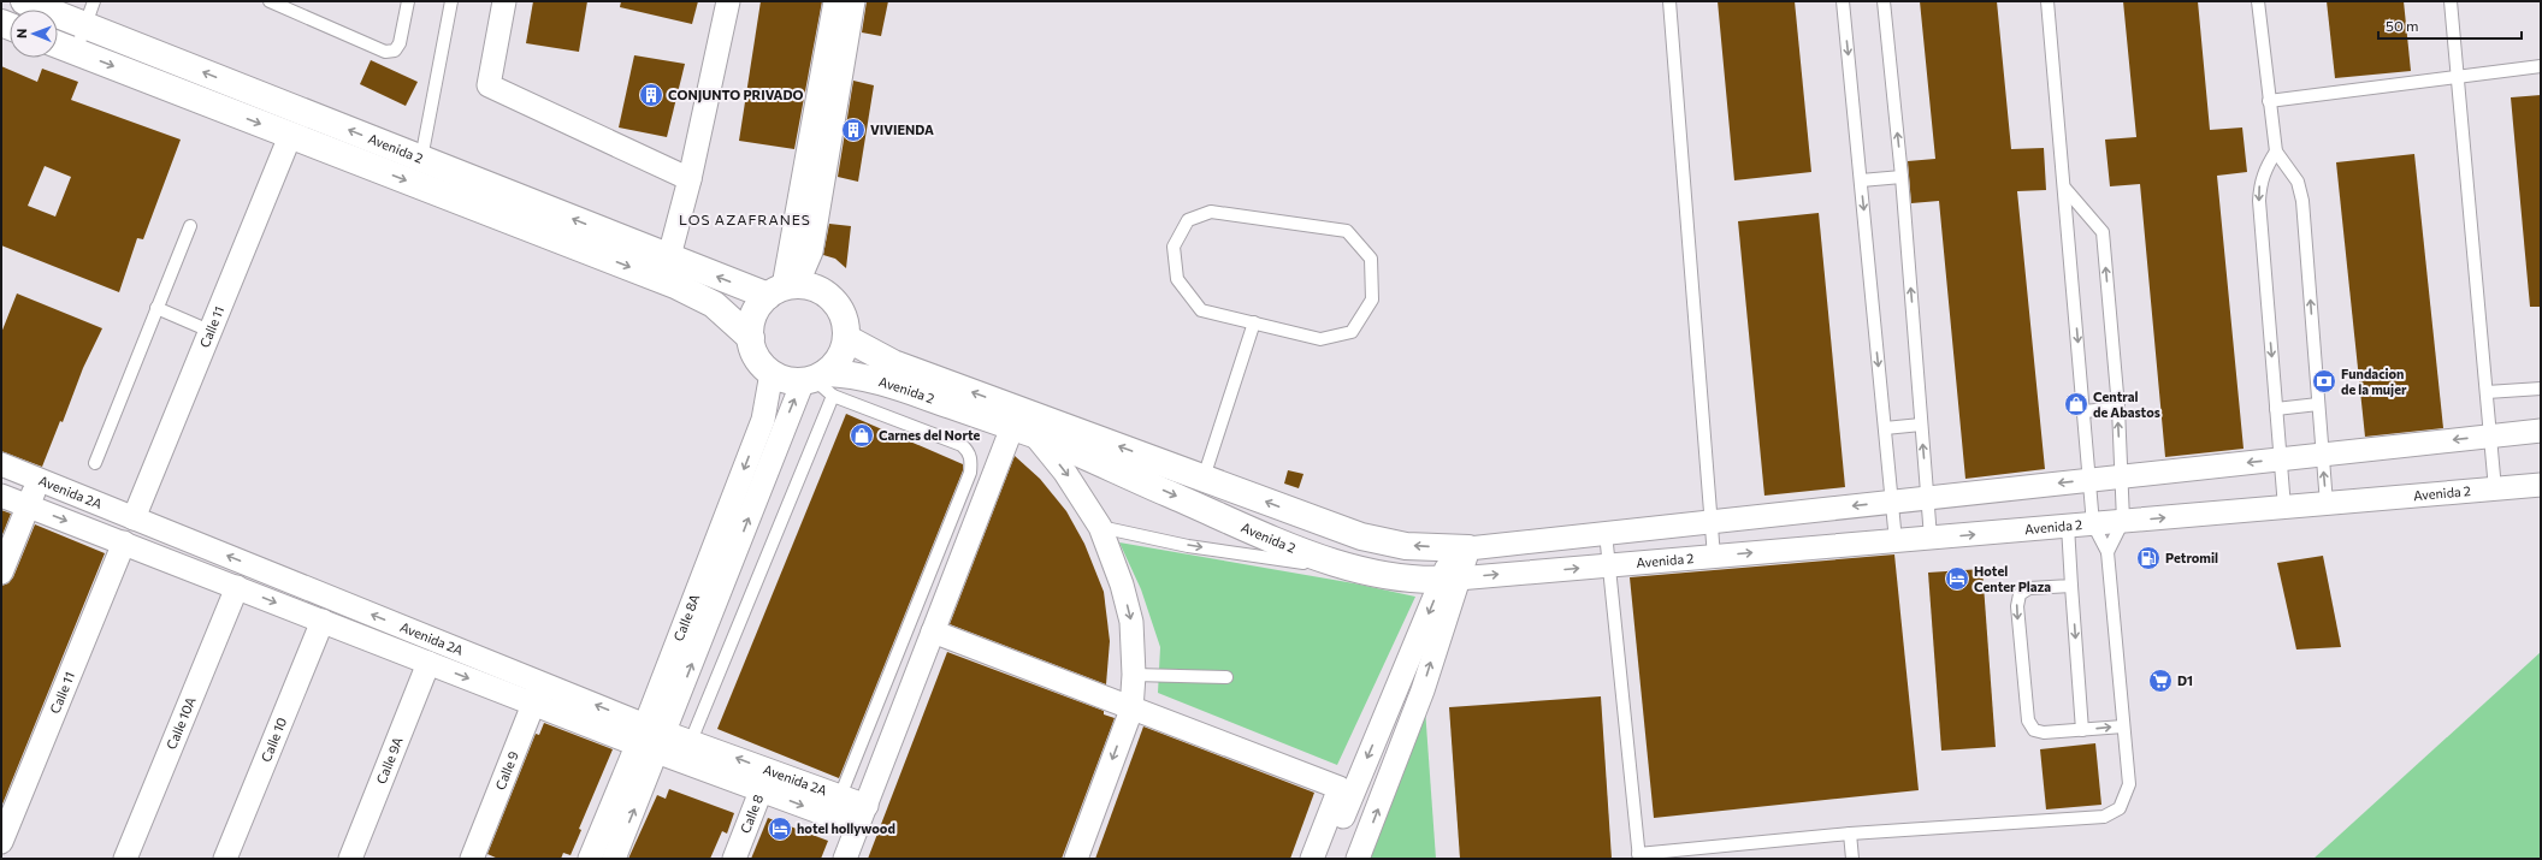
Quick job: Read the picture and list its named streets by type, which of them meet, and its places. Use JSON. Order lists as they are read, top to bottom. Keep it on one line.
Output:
{"streets":{"street":["Avenida 2","Calle 11","Avenida 2A","Calle 8A","Calle 10A","Calle 10","Calle 9A","Calle 9","Calle 8"]},"crossings":[["Avenida 2","Calle 11"],["Avenida 2","Calle 8A"],["Calle 11","Avenida 2A"],["Avenida 2A","Calle 8A"],["Avenida 2A","Calle 10A"],["Avenida 2A","Calle 10"],["Avenida 2A","Calle 9A"],["Avenida 2A","Calle 9"],["Avenida 2A","Calle 8"]],"districts":["LOS AZAFRANES"],"places":{"building":["CONJUNTO PRIVADO","VIVIENDA"],"bank":["Fundacion de la mujer"],"shop":["Central de Abastos","Carnes del Norte"],"fuel station":["Petromil"],"hotel":["Hotel Center Plaza","hotel hollywood"],"supermarket":["D1"]},"scale_bar":"50 m","north":"left"}
